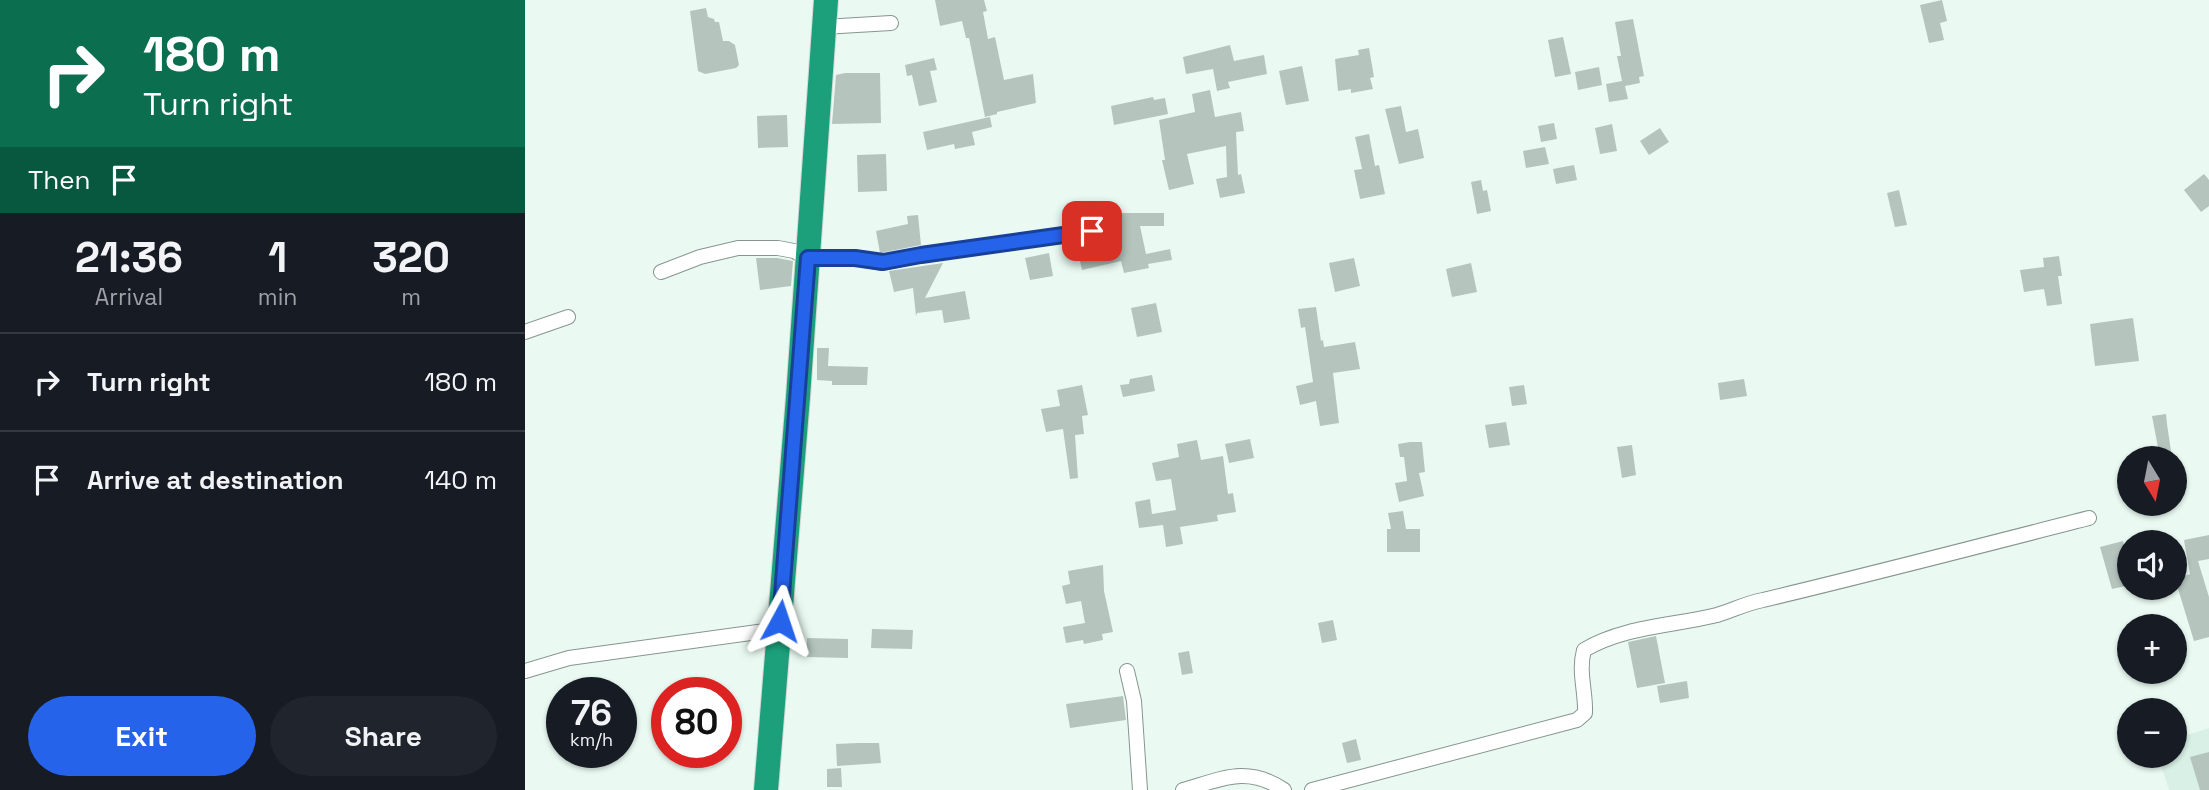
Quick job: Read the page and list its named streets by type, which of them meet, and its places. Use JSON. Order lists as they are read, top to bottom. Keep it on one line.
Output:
{"north":"bottom","page":{"turn":["180 m","Turn right"],"then":"Then","eta":["21:36","Arrival","1","min","320","m"],"list":[{"name":"Turn right","value":"180 m"},{"name":"Arrive at destination","value":"140 m"}],"map_buttons":["+","−"],"speed":"76 km/h","limit":"80","buttons":["Exit","Share"]}}
